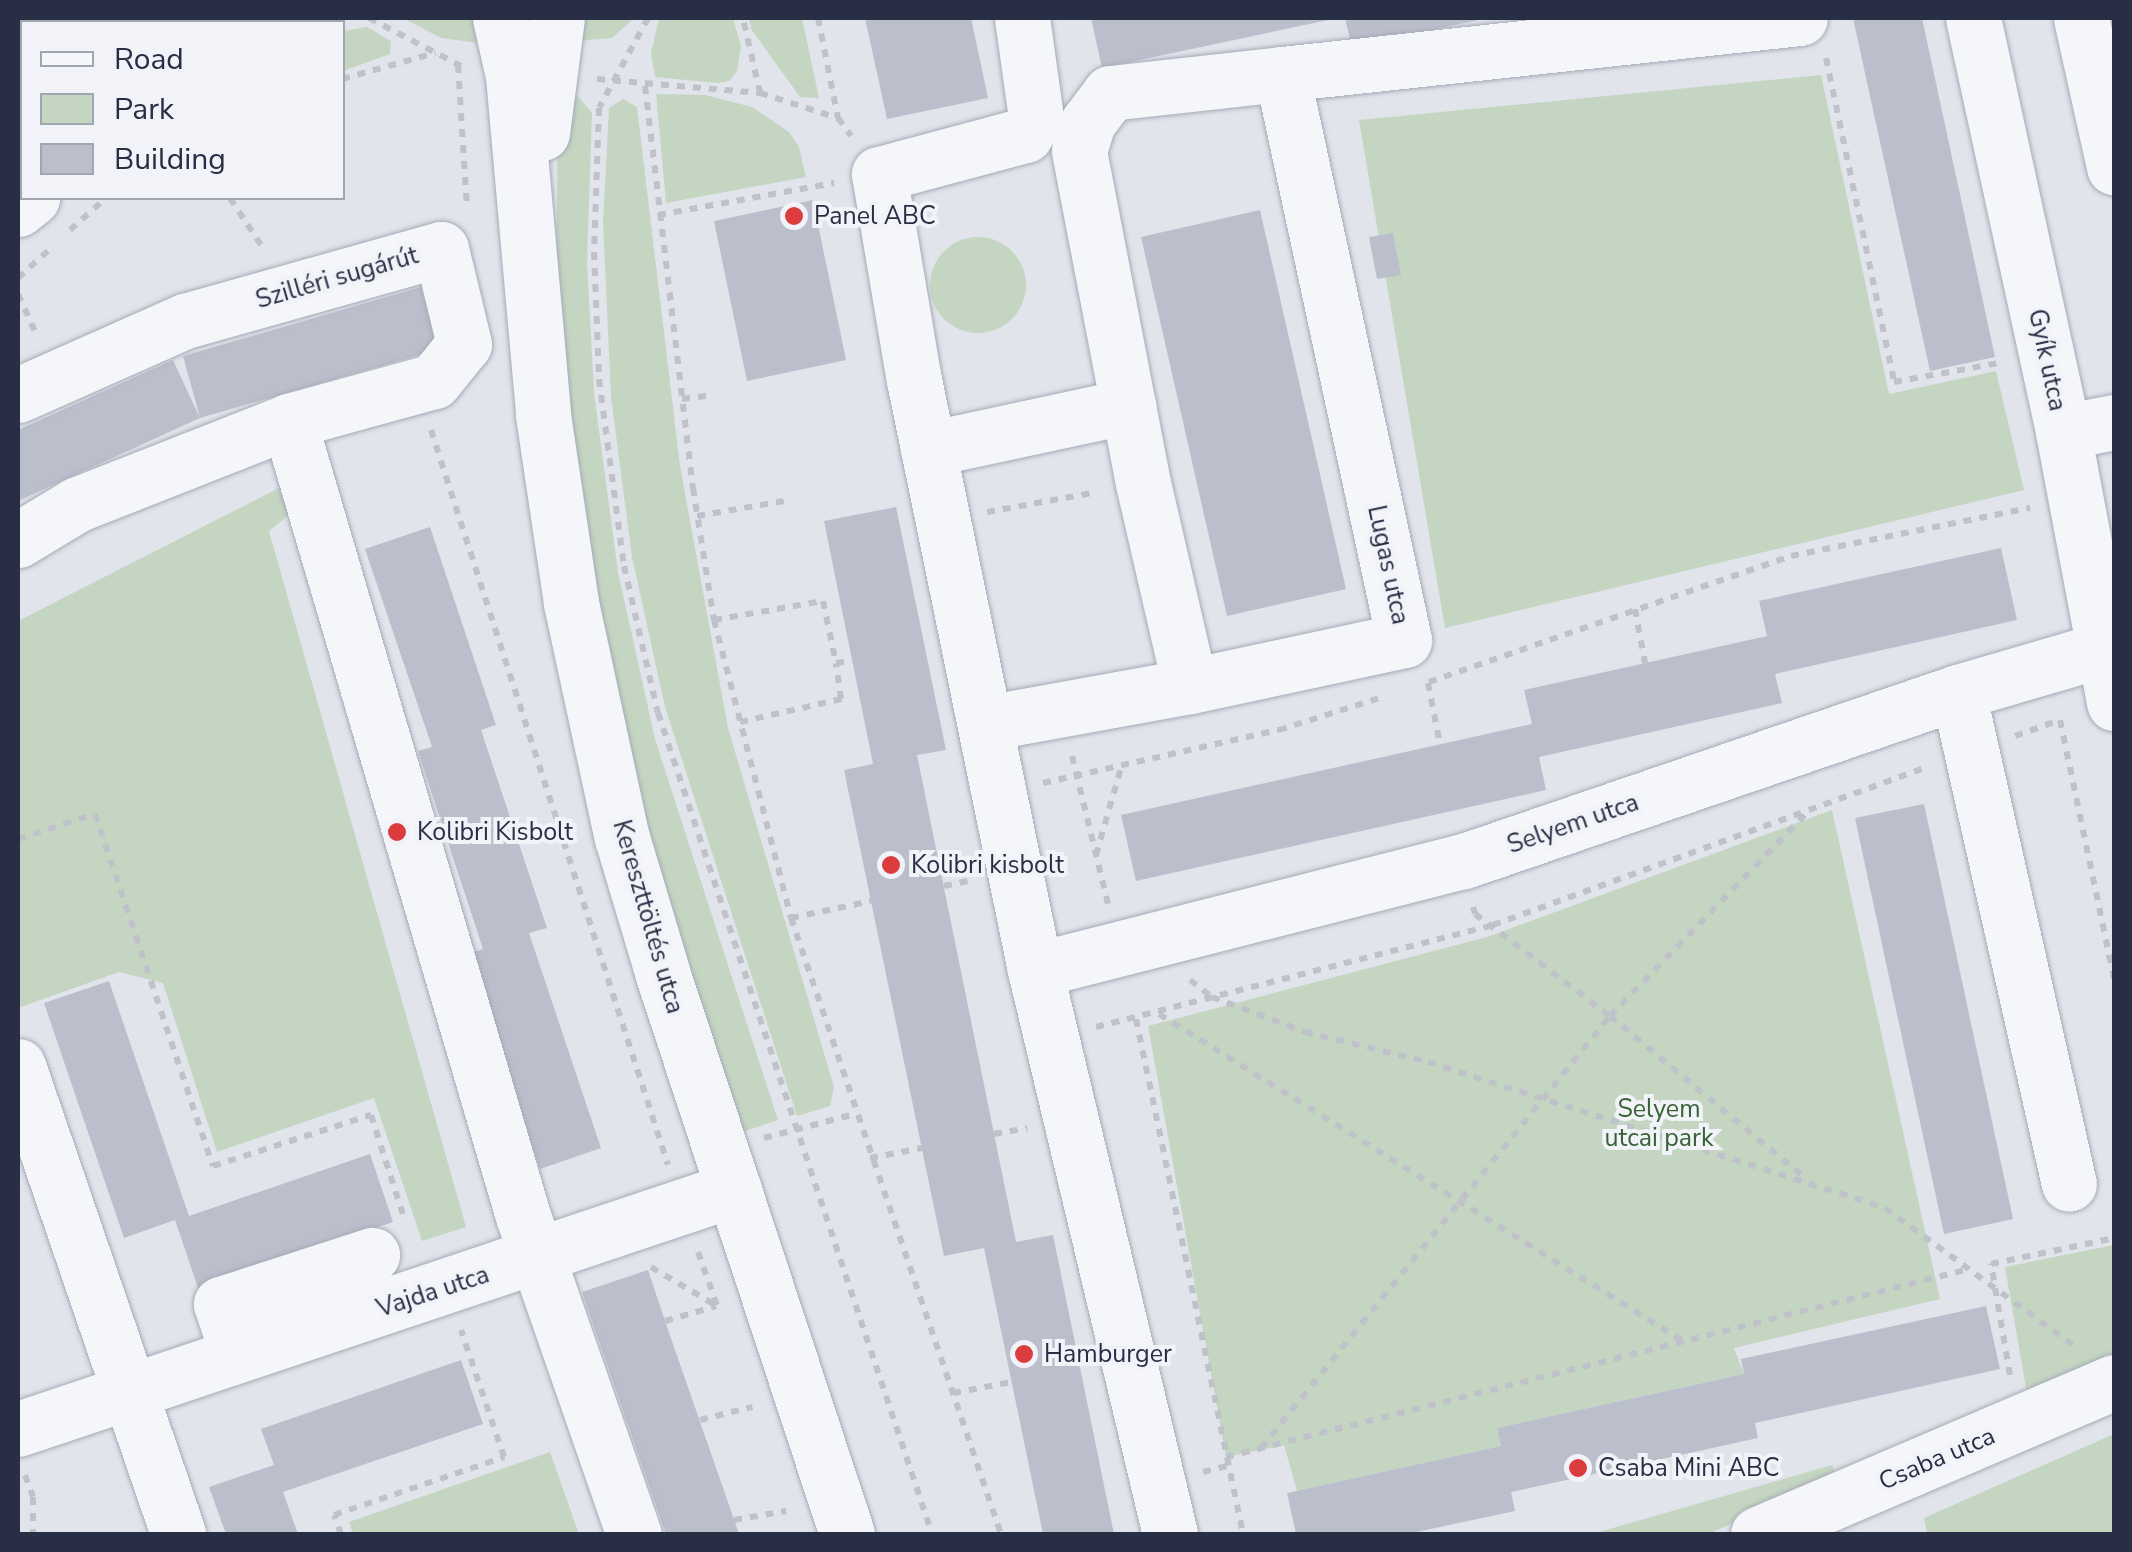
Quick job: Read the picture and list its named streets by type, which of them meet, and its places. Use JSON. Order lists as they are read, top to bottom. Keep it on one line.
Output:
{"streets":{"street":["Szilléri sugárút","Gyík utca","Lugas utca","Selyem utca","Kereszttöltés utca","Vajda utca","Csaba utca"]},"crossings":[["Gyík utca","Selyem utca"],["Kereszttöltés utca","Vajda utca"]],"parks":["Selyem utcai park"],"places":["Panel ABC","Kolibri Kisbolt","Kolibri kisbolt","Hamburger","Csaba Mini ABC"],"legend":["Road","Park","Building"]}
